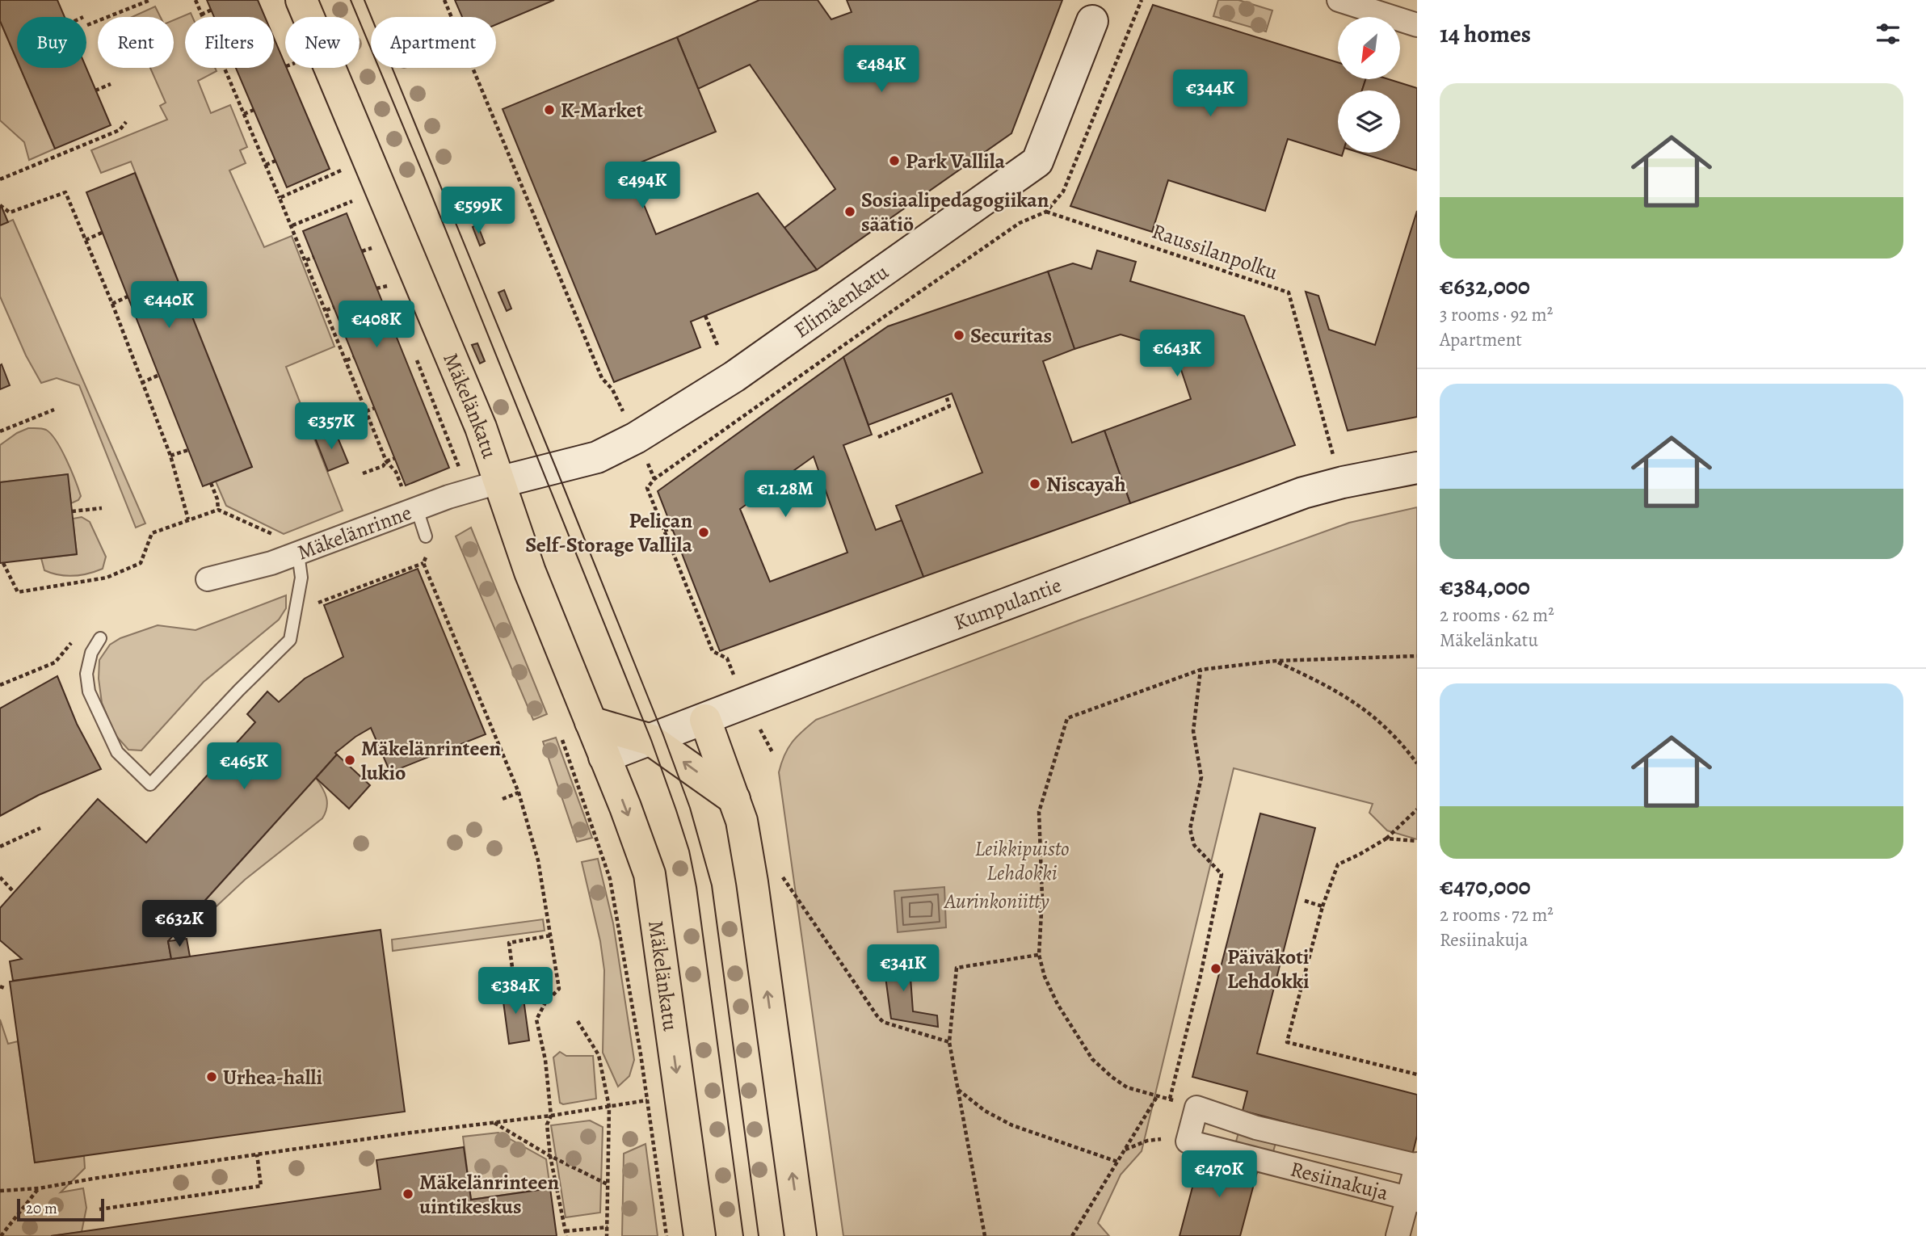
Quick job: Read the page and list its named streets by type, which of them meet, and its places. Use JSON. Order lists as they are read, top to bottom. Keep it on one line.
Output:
{"streets":{"main road":["Elimäenkatu","Mäkelänkatu","Kumpulantie"],"street":["Mäkelänrinne","Resiinakuja"],"path":["Raussilanpolku"]},"crossings":[["Elimäenkatu","Mäkelänkatu"],["Elimäenkatu","Mäkelänrinne"],["Mäkelänkatu","Mäkelänrinne"],["Mäkelänkatu","Kumpulantie"]],"parks":["Leikkipuisto Lehdokki","Aurinkoniitty"],"places":["K-Market","Park Vallila","Sosiaalipedagogiikan säätiö","Securitas","Niscayah","Pelican Self-Storage Vallila","Mäkelänrinteen lukio","Päiväkoti Lehdokki","Urhea-halli","Mäkelänrinteen uintikeskus"],"scale_bar":"20 m","north":"bottom left","page":{"heading":"14 homes","chip":["Buy","Rent","Filters","New","Apartment"],"price":["€484K","€344K","€494K","€599K","€440K","€408K","€643K","€357K","€1.28M","€465K","€632K","€341K","€384K","€470K"],"list":[{"name":"€632,000","note":"3 rooms · 92 m² · Apartment"},{"name":"€384,000","note":"2 rooms · 62 m² · Mäkelänkatu"},{"name":"€470,000","note":"2 rooms · 72 m² · Resiinakuja"}],"scale":"20 m"}}
